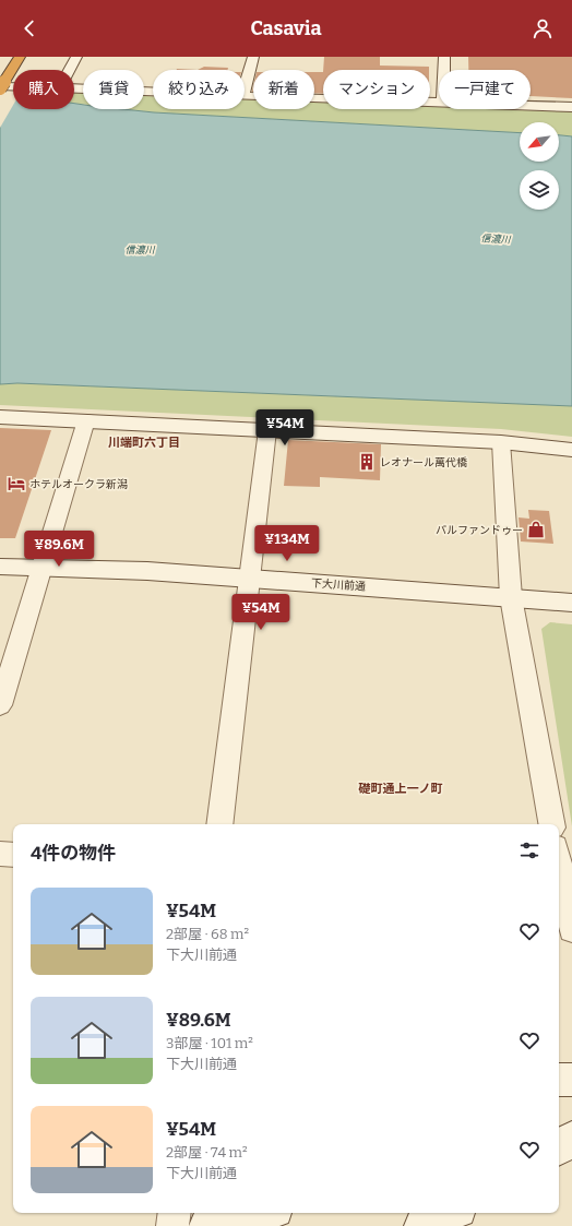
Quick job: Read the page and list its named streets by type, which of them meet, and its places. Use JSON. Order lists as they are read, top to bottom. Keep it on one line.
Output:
{"streets":{"street":["下大川前通"]},"districts":["川端町六丁目","礎町通上一ノ町"],"water":["信濃川"],"places":{"building":["レオナール萬代橋"],"hotel":["ホテルオークラ新潟"],"shop":["パルファンドゥー"]},"north":"bottom left","page":{"header":"Casavia","chip":["購入","賃貸","絞り込み","新着","マンション","一戸建て"],"price":["¥54M","¥134M","¥89.6M","¥54M"],"heading":"4件の物件","list":[{"name":"¥54M","note":"2部屋 · 68 m² · 下大川前通"},{"name":"¥89.6M","note":"3部屋 · 101 m² · 下大川前通"},{"name":"¥54M","note":"2部屋 · 74 m² · 下大川前通"}]}}
